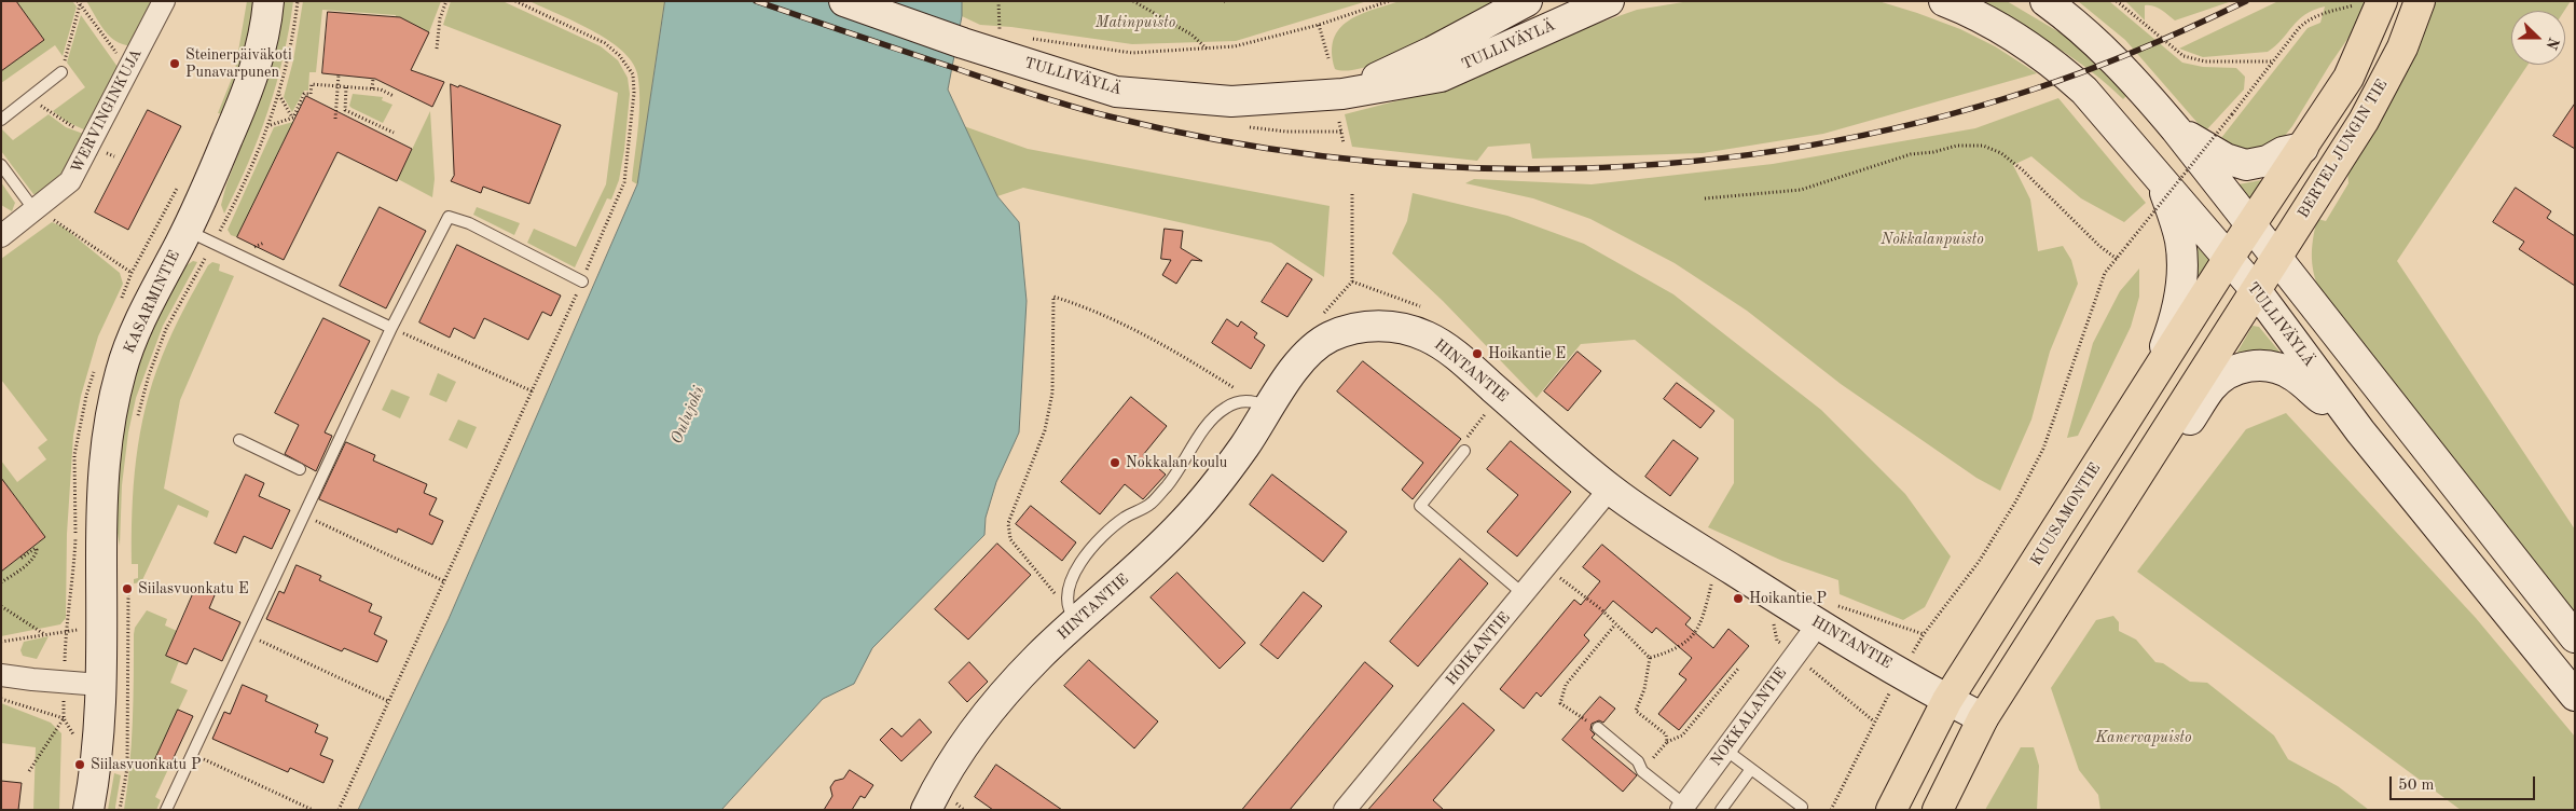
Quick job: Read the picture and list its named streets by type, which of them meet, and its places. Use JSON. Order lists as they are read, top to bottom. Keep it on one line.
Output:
{"streets":{"highway":["BERTEL JUNGIN TIE","KUUSAMONTIE"],"main road":["TULLIVÄYLÄ","KASARMINTIE","HINTANTIE"],"street":["WERVINGINKUJA","HOIKANTIE","NOKKALANTIE"]},"crossings":[["TULLIVÄYLÄ","BERTEL JUNGIN TIE"],["TULLIVÄYLÄ","KUUSAMONTIE"],["HINTANTIE","KUUSAMONTIE"],["HINTANTIE","HOIKANTIE"],["HINTANTIE","NOKKALANTIE"]],"water":["Oulujoki"],"parks":["Matinpuisto","Nokkalanpuisto","Kanervapuisto"],"places":["Steinerpäiväkoti Punavarpunen","Hoikantie E","Nokkalan koulu","Siilasvuonkatu E","Hoikantie P","Siilasvuonkatu P"],"scale_bar":"50 m","north":"right"}
